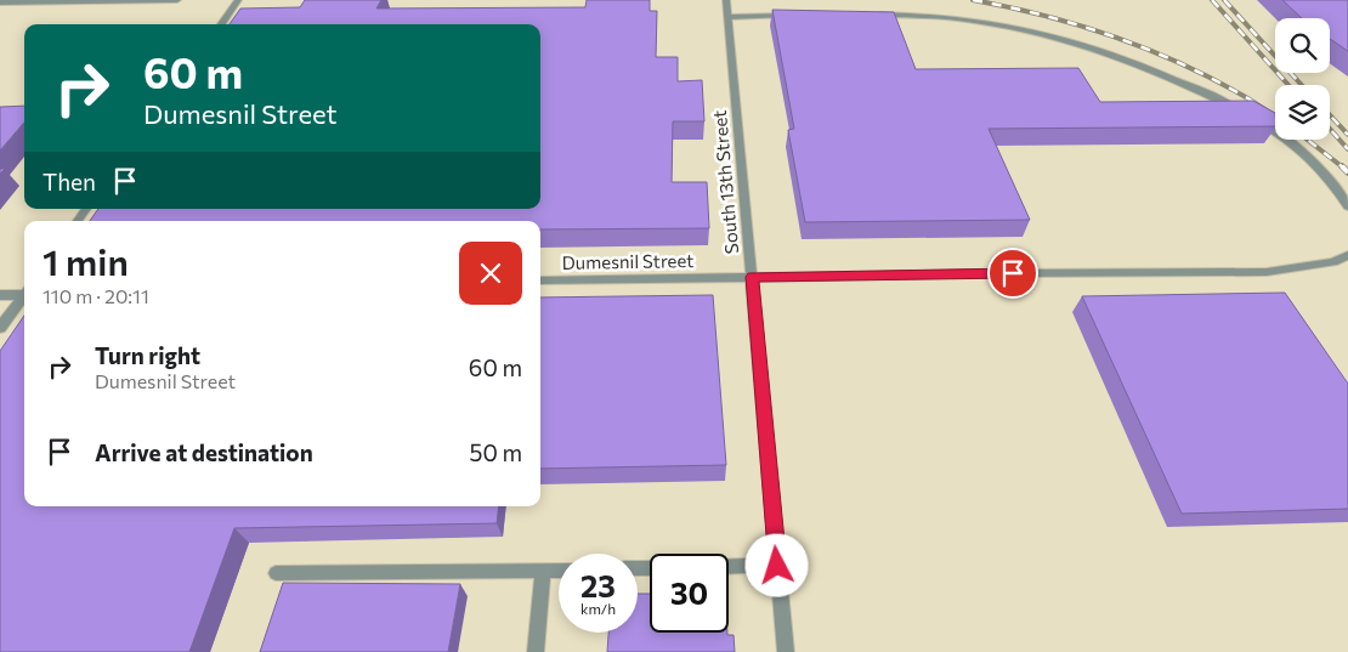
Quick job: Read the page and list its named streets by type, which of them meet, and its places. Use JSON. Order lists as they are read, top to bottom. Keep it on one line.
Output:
{"streets":{"street":["South 13th Street","Dumesnil Street"]},"crossings":[["South 13th Street","Dumesnil Street"]],"page":{"turn":["60 m","Dumesnil Street"],"then":"Then","heading":["1 min","110 m · 20:11"],"list":[{"name":"Turn right","note":"Dumesnil Street","value":"60 m"},{"name":"Arrive at destination","value":"50 m"}],"speed":"23 km/h","limit":"30"}}
